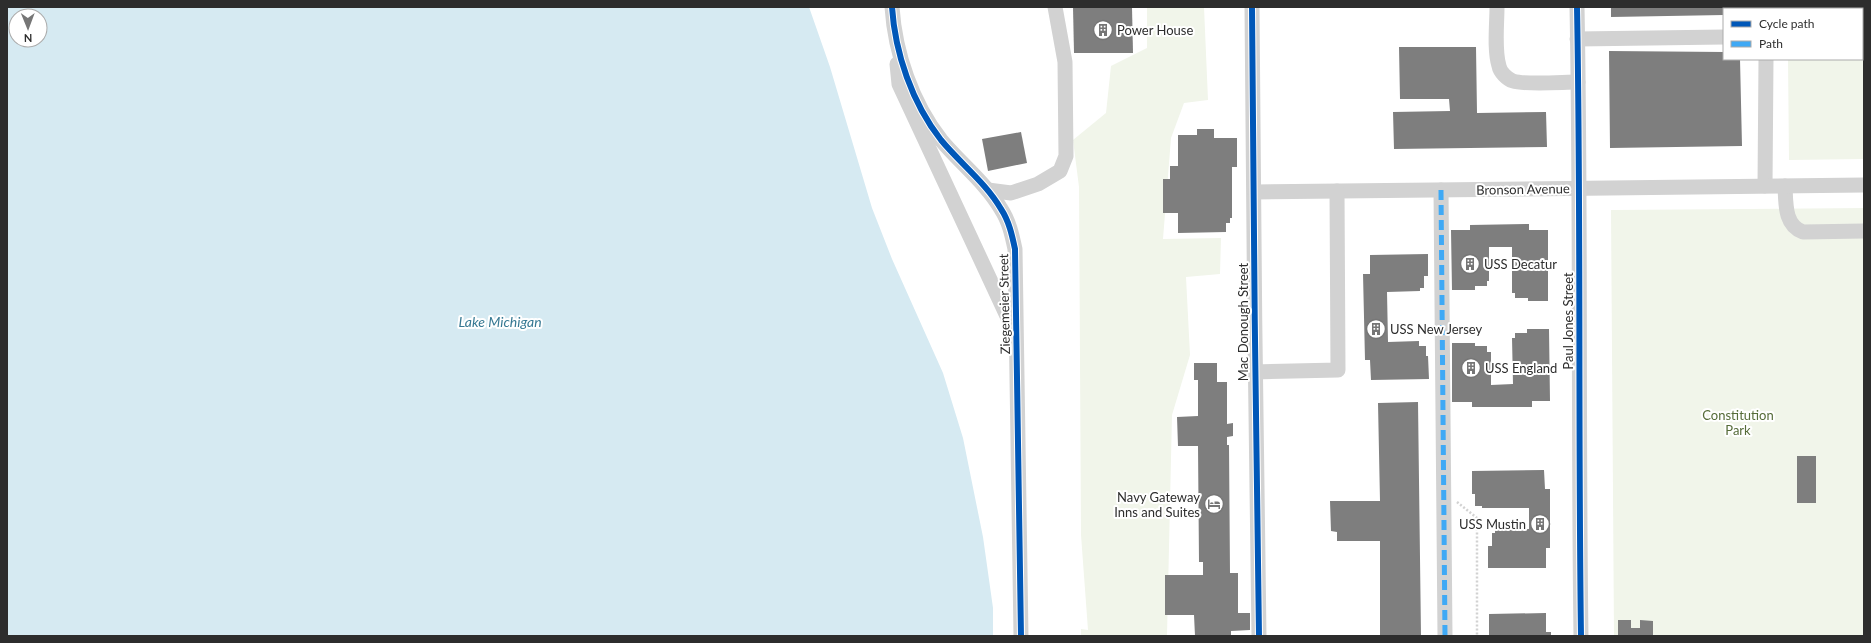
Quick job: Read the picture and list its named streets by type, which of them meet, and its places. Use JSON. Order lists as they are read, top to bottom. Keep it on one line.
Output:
{"streets":{"street":["Bronson Avenue","Ziegemeier Street","Paul Jones Street","Mac Donough Street"]},"crossings":[["Bronson Avenue","Paul Jones Street"],["Bronson Avenue","Mac Donough Street"]],"water":["Lake Michigan"],"parks":["Constitution Park"],"places":{"building":["Power House","USS Decatur","USS New Jersey","USS England","USS Mustin"],"hotel":["Navy Gateway Inns and Suites"]},"legend":["Cycle path","Path"],"north":"bottom"}
